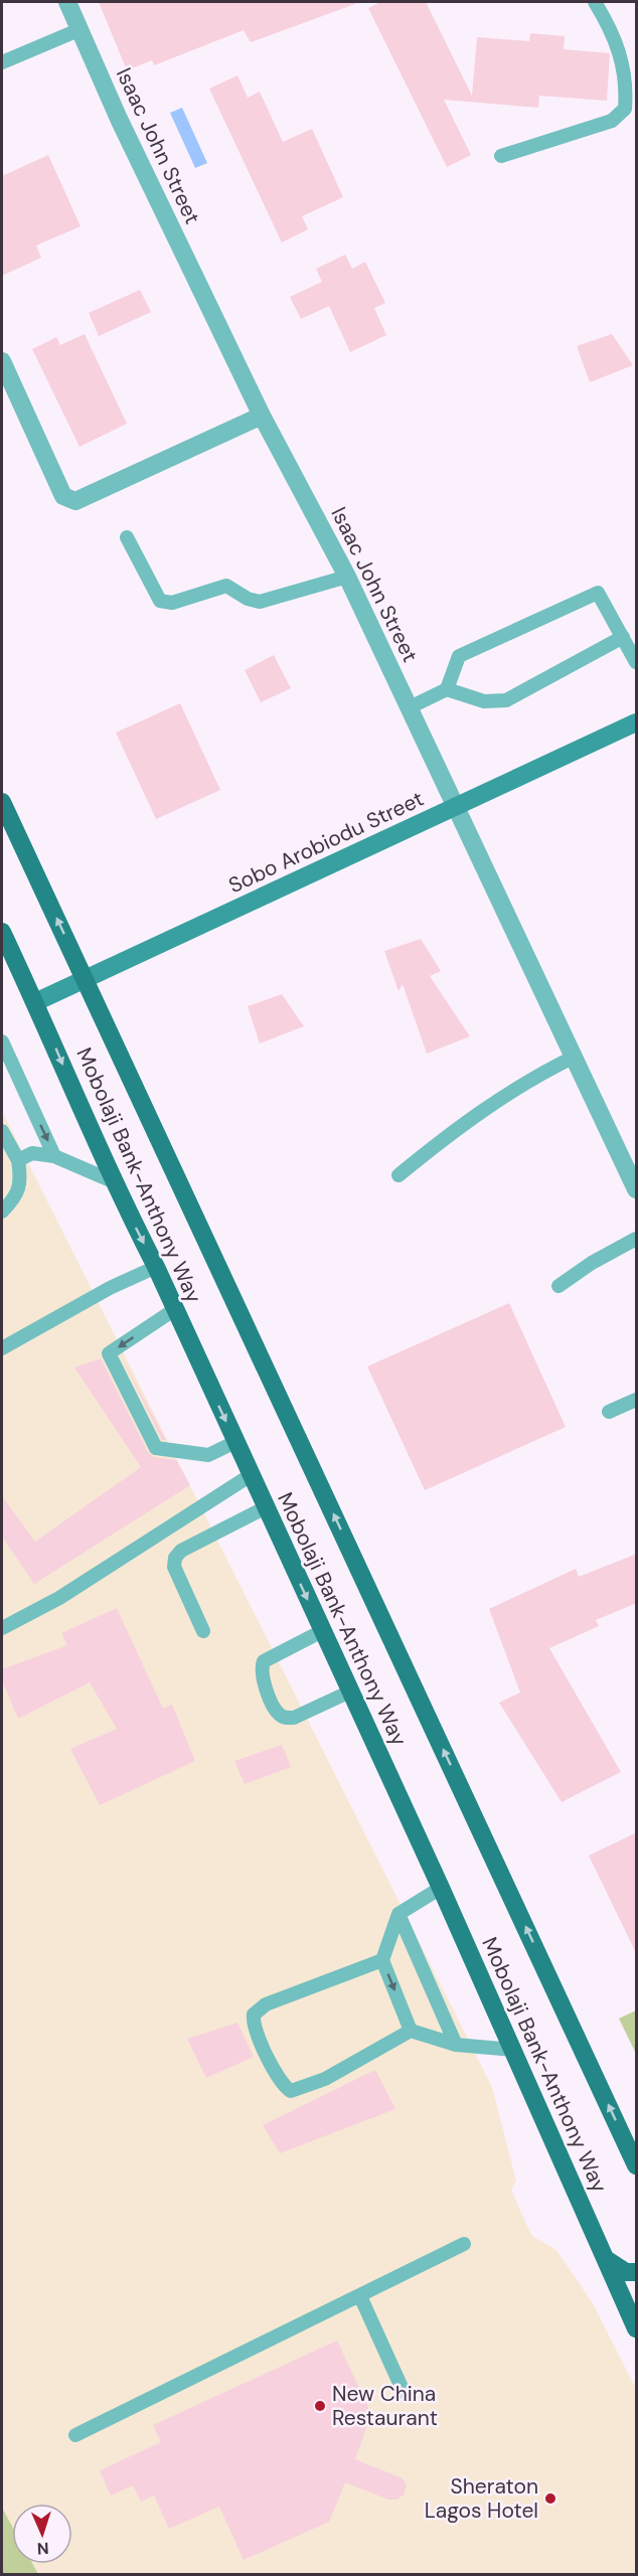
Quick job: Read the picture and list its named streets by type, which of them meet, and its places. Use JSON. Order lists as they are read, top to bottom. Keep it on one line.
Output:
{"streets":{"main road":["Mobolaji Bank-Anthony Way"],"street":["Isaac John Street","Sobo Arobiodu Street"]},"crossings":[["Isaac John Street","Sobo Arobiodu Street"],["Sobo Arobiodu Street","Mobolaji Bank-Anthony Way"]],"places":["New China Restaurant","Sheraton Lagos Hotel"],"north":"bottom"}
